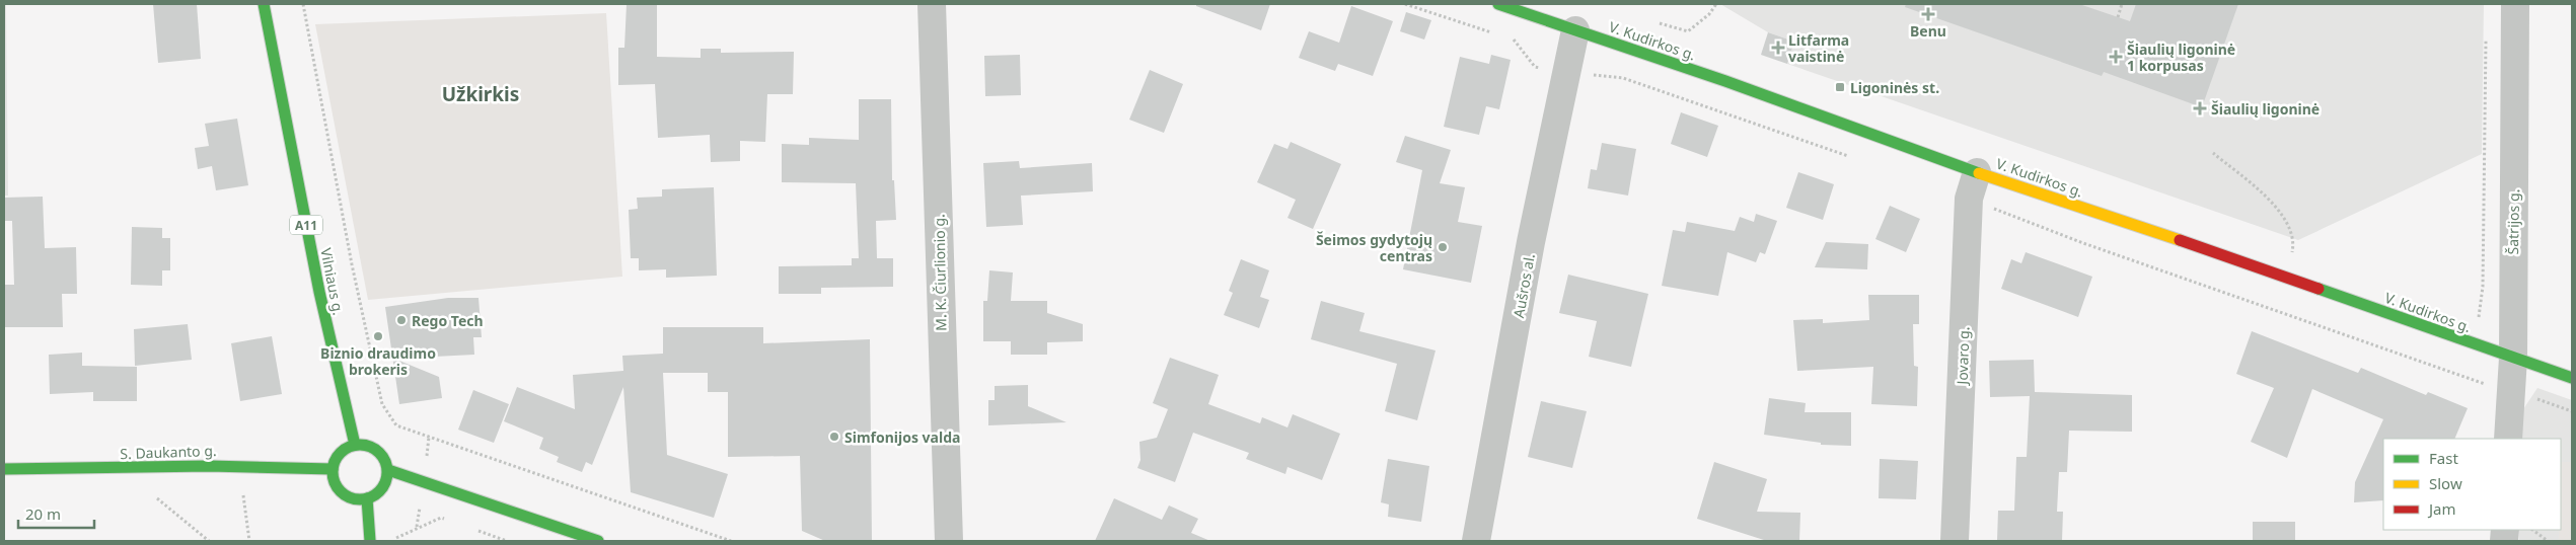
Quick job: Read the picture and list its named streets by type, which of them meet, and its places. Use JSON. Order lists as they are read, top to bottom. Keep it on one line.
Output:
{"streets":{"main road":["V. Kudirkos g.","A11","Vilniaus g.","S. Daukanto g."],"street":["Šatrijos g.","M. K. Čiurlionio g.","Aušros al.","Jovaro g."]},"crossings":[["V. Kudirkos g.","Šatrijos g."],["V. Kudirkos g.","Aušros al."],["V. Kudirkos g.","Jovaro g."],["Vilniaus g.","S. Daukanto g."]],"districts":["Užkirkis"],"places":{"health":["Benu","Litfarma vaistinė","Šiaulių ligoninė 1 korpusas","Šiaulių ligoninė"],"transit":["Ligoninės st."],"other":["Šeimos gydytojų centras","Rego Tech","Biznio draudimo brokeris","Simfonijos valda"]},"legend":["Fast","Slow","Jam"],"scale_bar":"20 m"}
